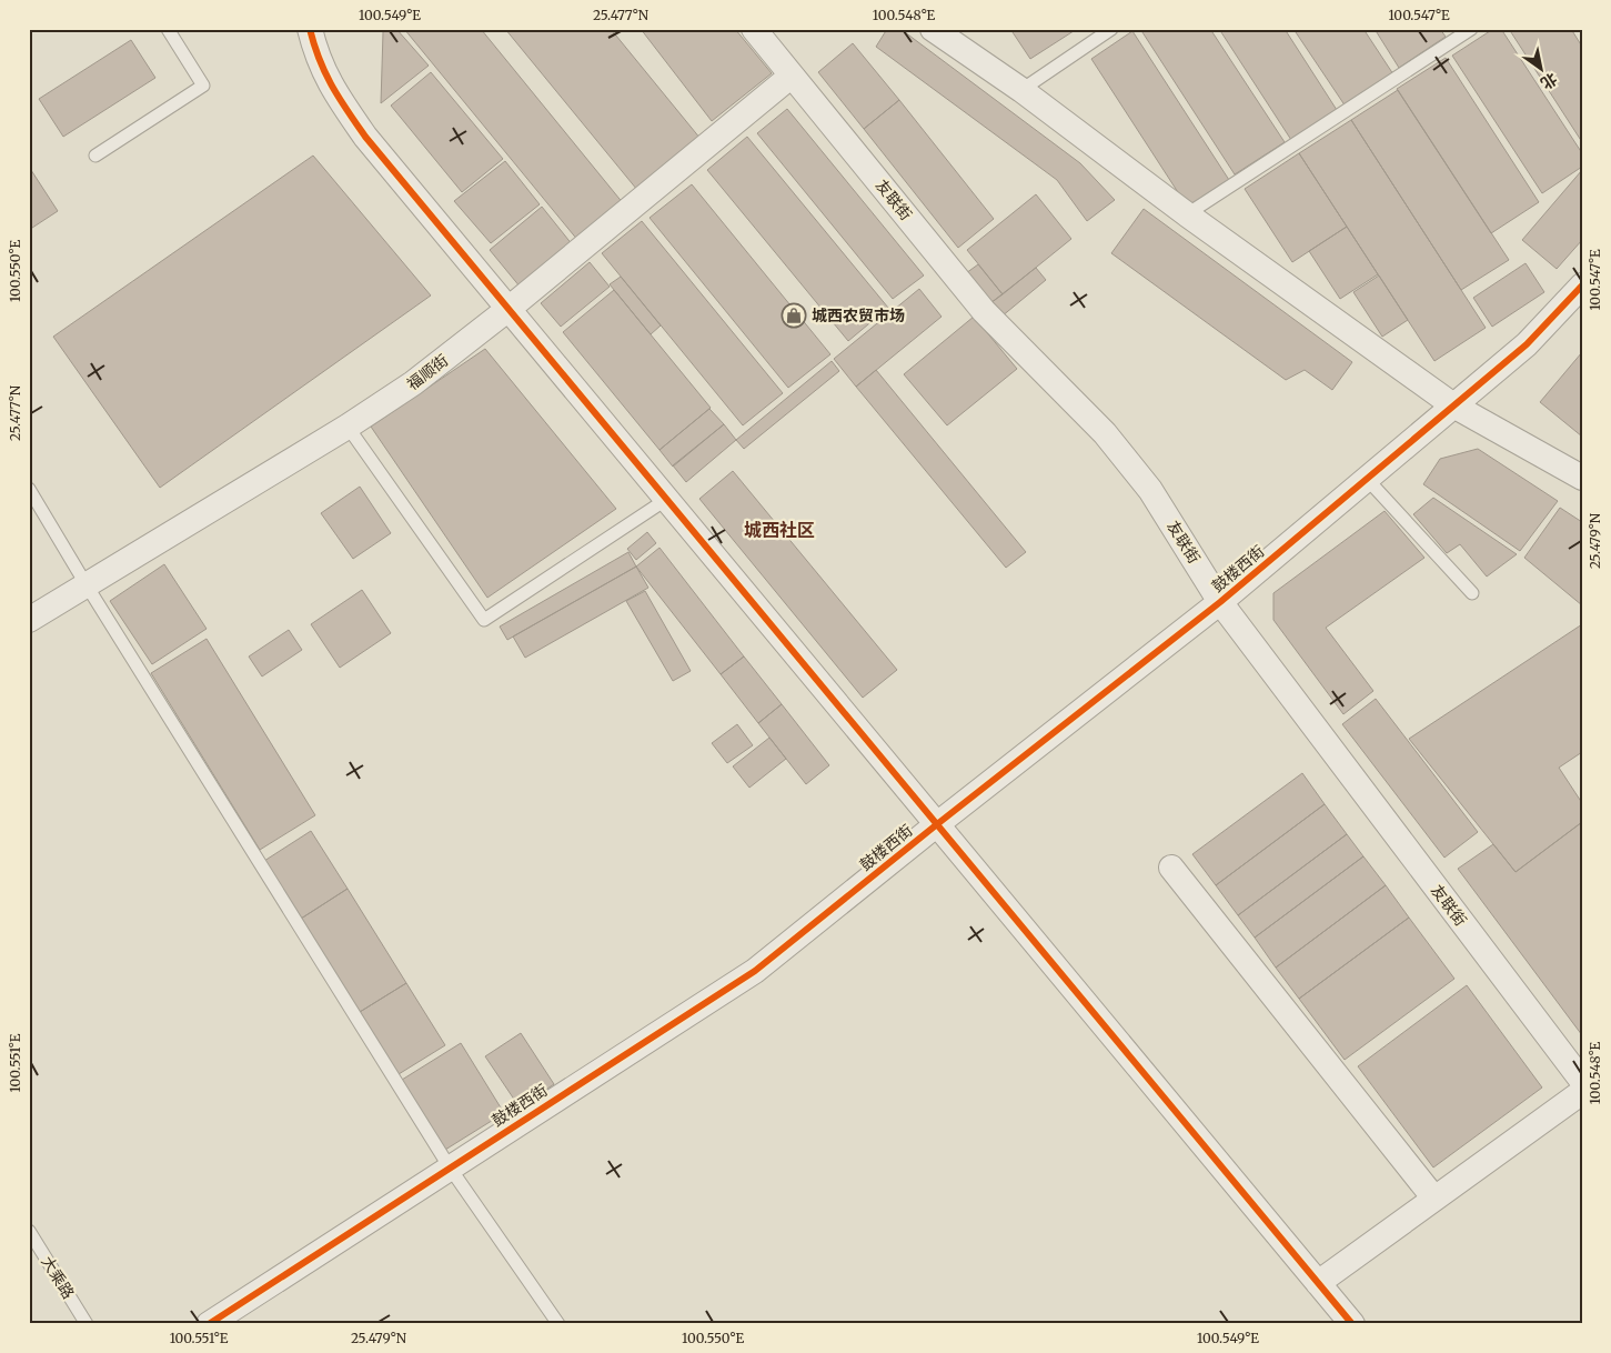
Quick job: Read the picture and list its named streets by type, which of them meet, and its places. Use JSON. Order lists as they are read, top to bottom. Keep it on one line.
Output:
{"streets":{"street":["友联街","福顺街","鼓楼西街"],"lane":["大乘路"]},"crossings":[["友联街","福顺街"],["友联街","鼓楼西街"]],"districts":["城西社区"],"places":{"shop":["城西农贸市场"]},"north":"bottom right","coordinates":["100.549°E","25.477°N","100.548°E","100.547°E","100.550°E","25.479°N","100.551°E"]}
